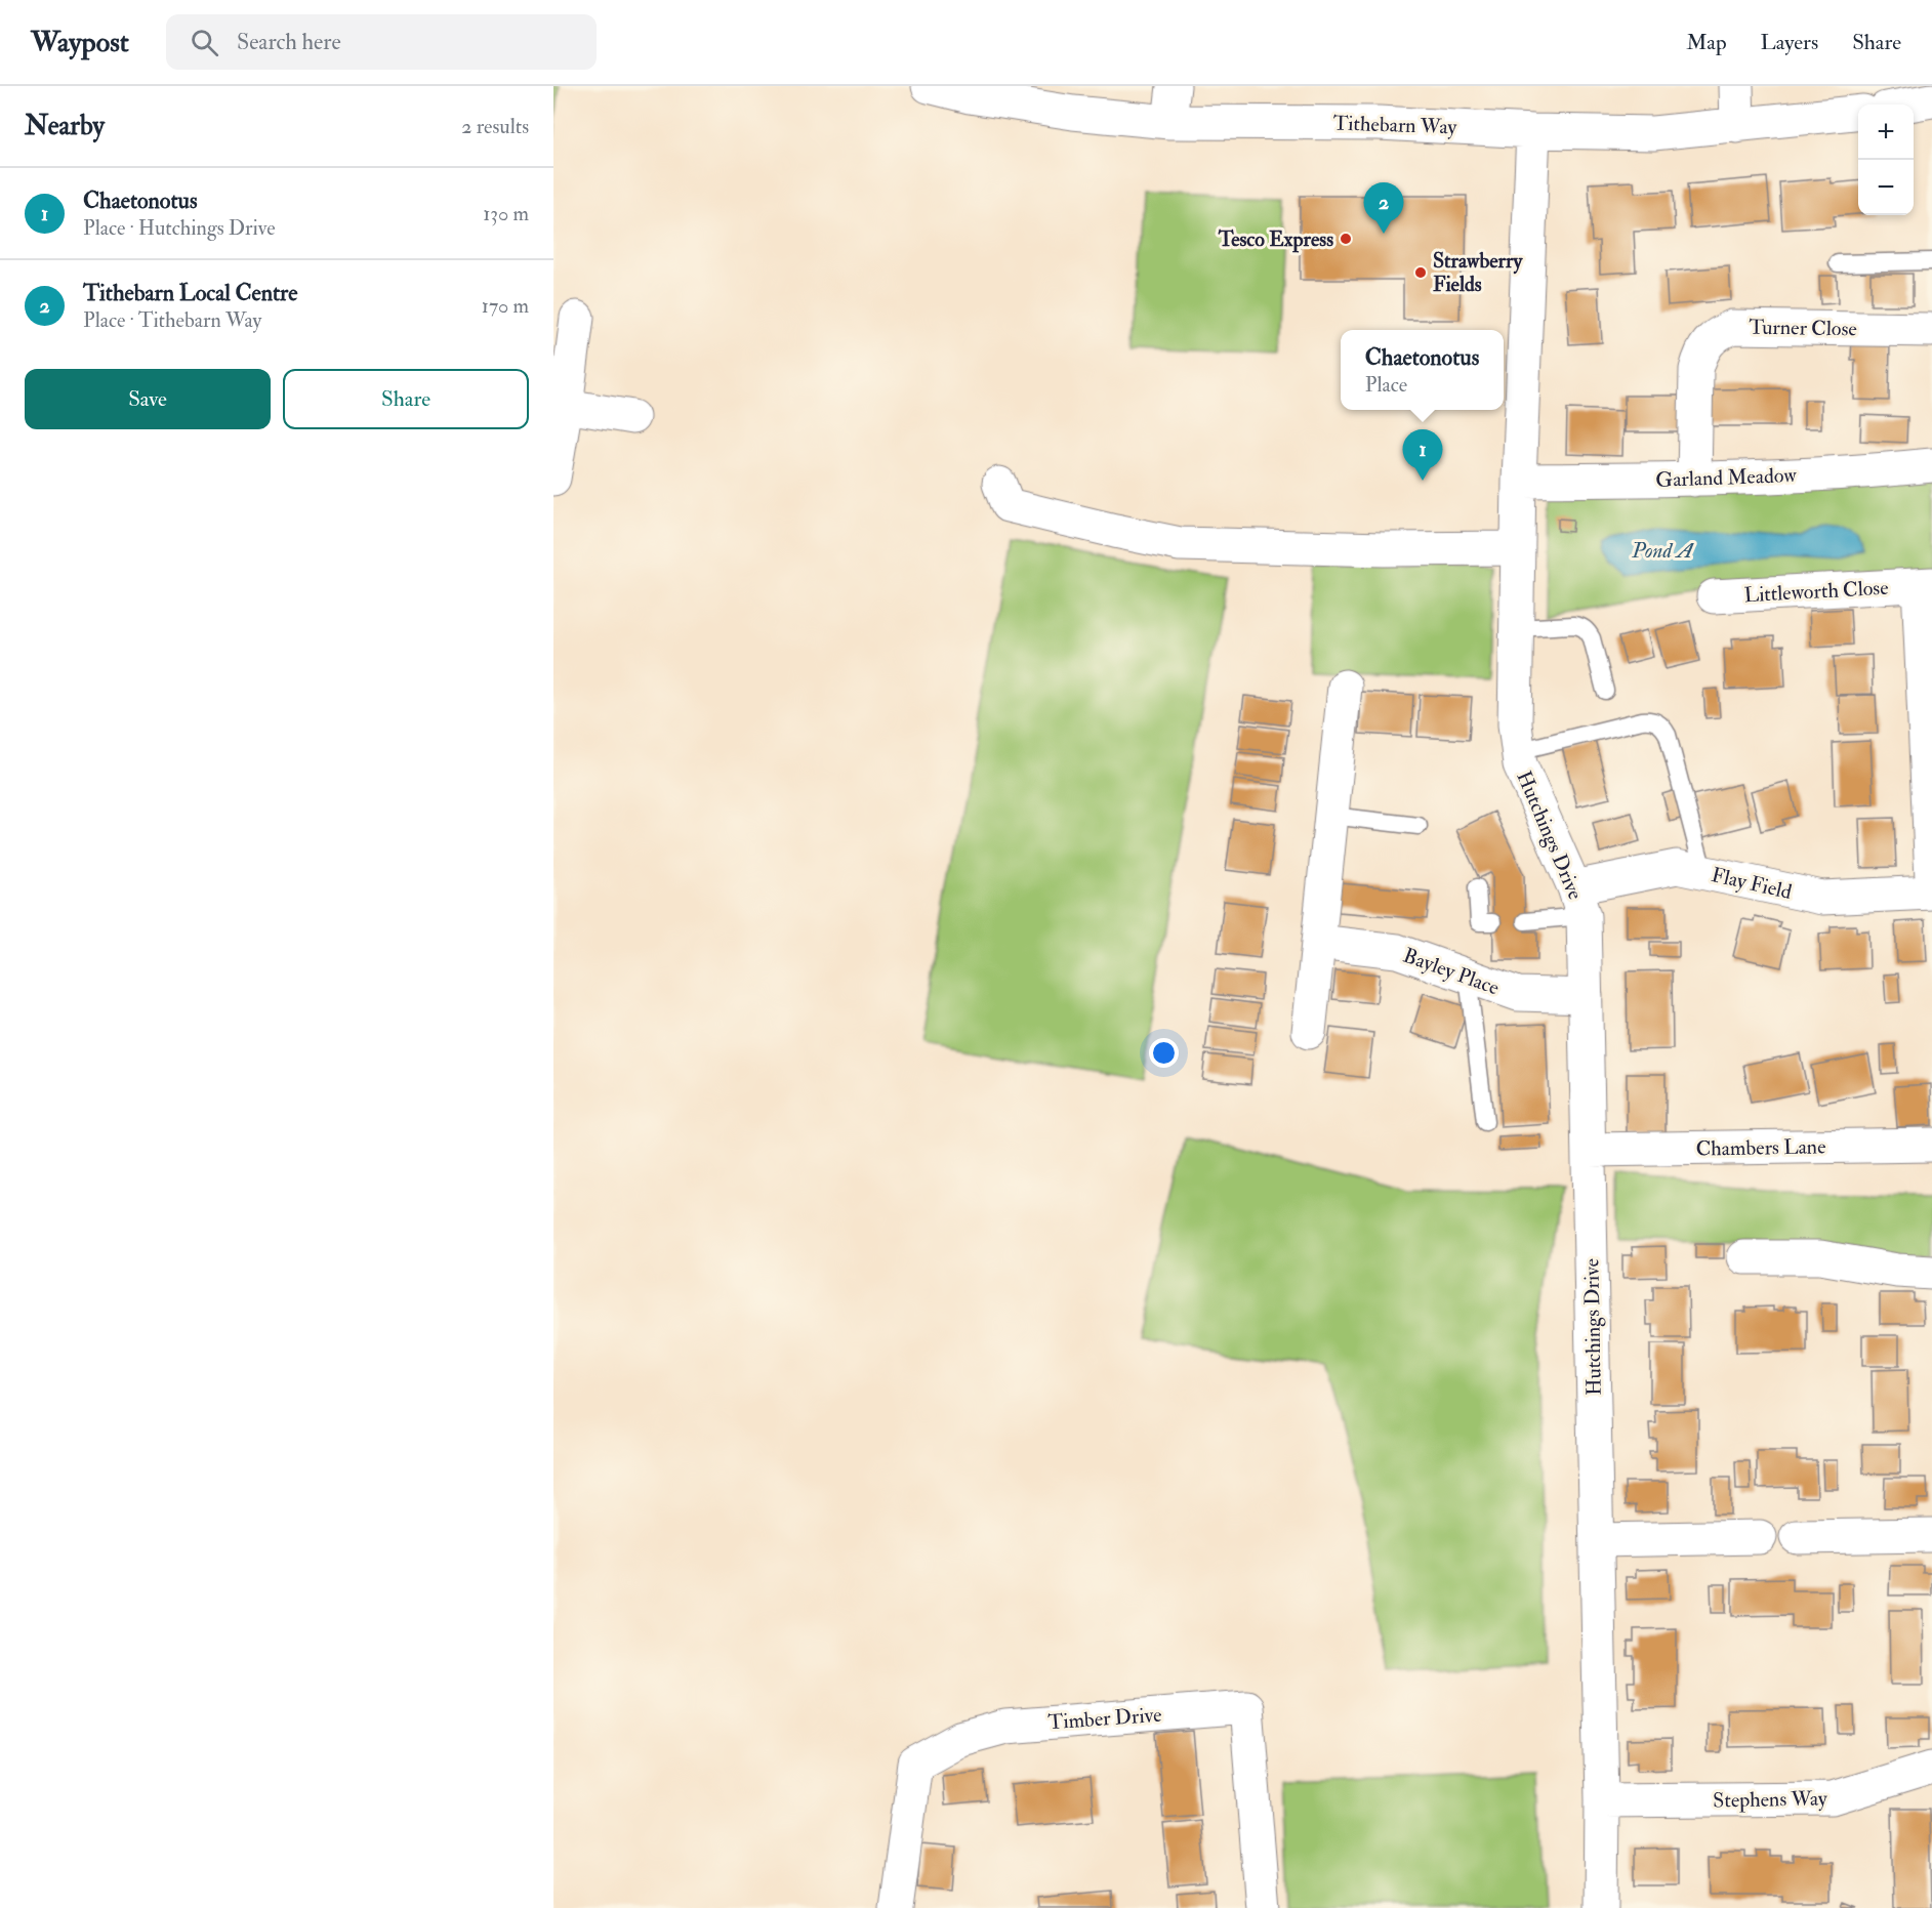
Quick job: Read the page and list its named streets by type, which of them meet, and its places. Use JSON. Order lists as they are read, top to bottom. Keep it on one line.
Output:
{"streets":{"street":["Tithebarn Way","Turner Close","Garland Meadow","Littleworth Close","Hutchings Drive","Flay Field","Bayley Place","Chambers Lane","Timber Drive","Stephens Way"]},"crossings":[["Tithebarn Way","Hutchings Drive"],["Turner Close","Garland Meadow"],["Garland Meadow","Hutchings Drive"],["Hutchings Drive","Flay Field"],["Hutchings Drive","Bayley Place"],["Hutchings Drive","Chambers Lane"],["Hutchings Drive","Stephens Way"]],"water":["Pond A"],"places":["Tesco Express","Strawberry Fields"],"page":{"header":"Waypost","search":"Search here","nav":["Map","Layers","Share"],"heading":["Nearby","2 results"],"map_buttons":["+","−"],"list":[{"mark":"1","name":"Chaetonotus","note":"Place · Hutchings Drive","value":"130 m"},{"mark":"2","name":"Tithebarn Local Centre","note":"Place · Tithebarn Way","value":"170 m"}],"pins":["2","1"],"popup":["Chaetonotus","Place"],"buttons":["Save","Share"]}}
